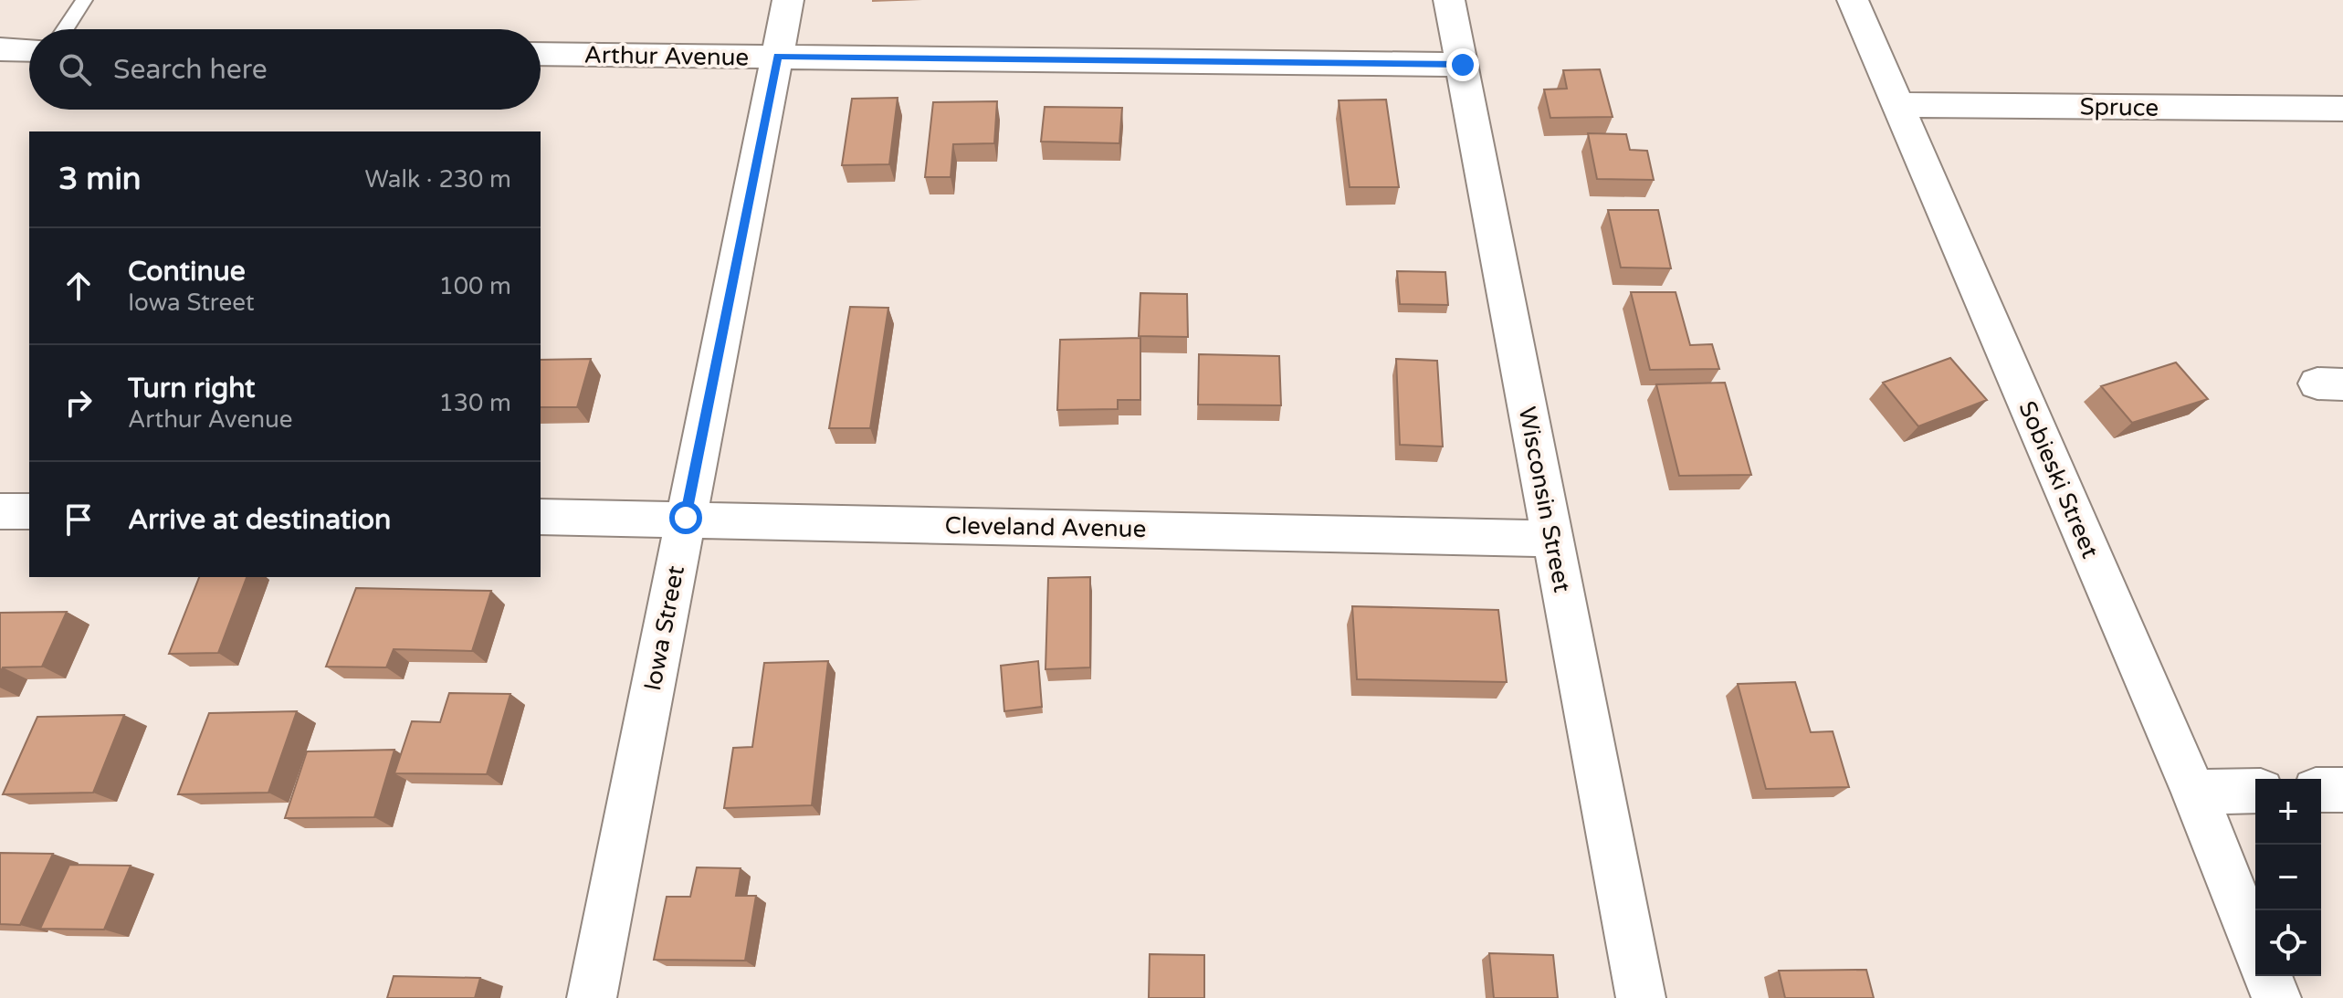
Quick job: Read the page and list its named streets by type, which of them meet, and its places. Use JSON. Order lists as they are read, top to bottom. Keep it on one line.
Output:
{"streets":{"street":["Arthur Avenue","Spruce","Sobieski Street","Wisconsin Street","Cleveland Avenue","Iowa Street"]},"crossings":[["Arthur Avenue","Wisconsin Street"],["Arthur Avenue","Iowa Street"],["Spruce","Sobieski Street"],["Wisconsin Street","Cleveland Avenue"],["Cleveland Avenue","Iowa Street"]],"page":{"search":"Search here","heading":["3 min","Walk · 230 m"],"list":[["Continue","Iowa Street","100 m"],["Turn right","Arthur Avenue","130 m"],"Arrive at destination"],"map_buttons":["+","−"]}}
